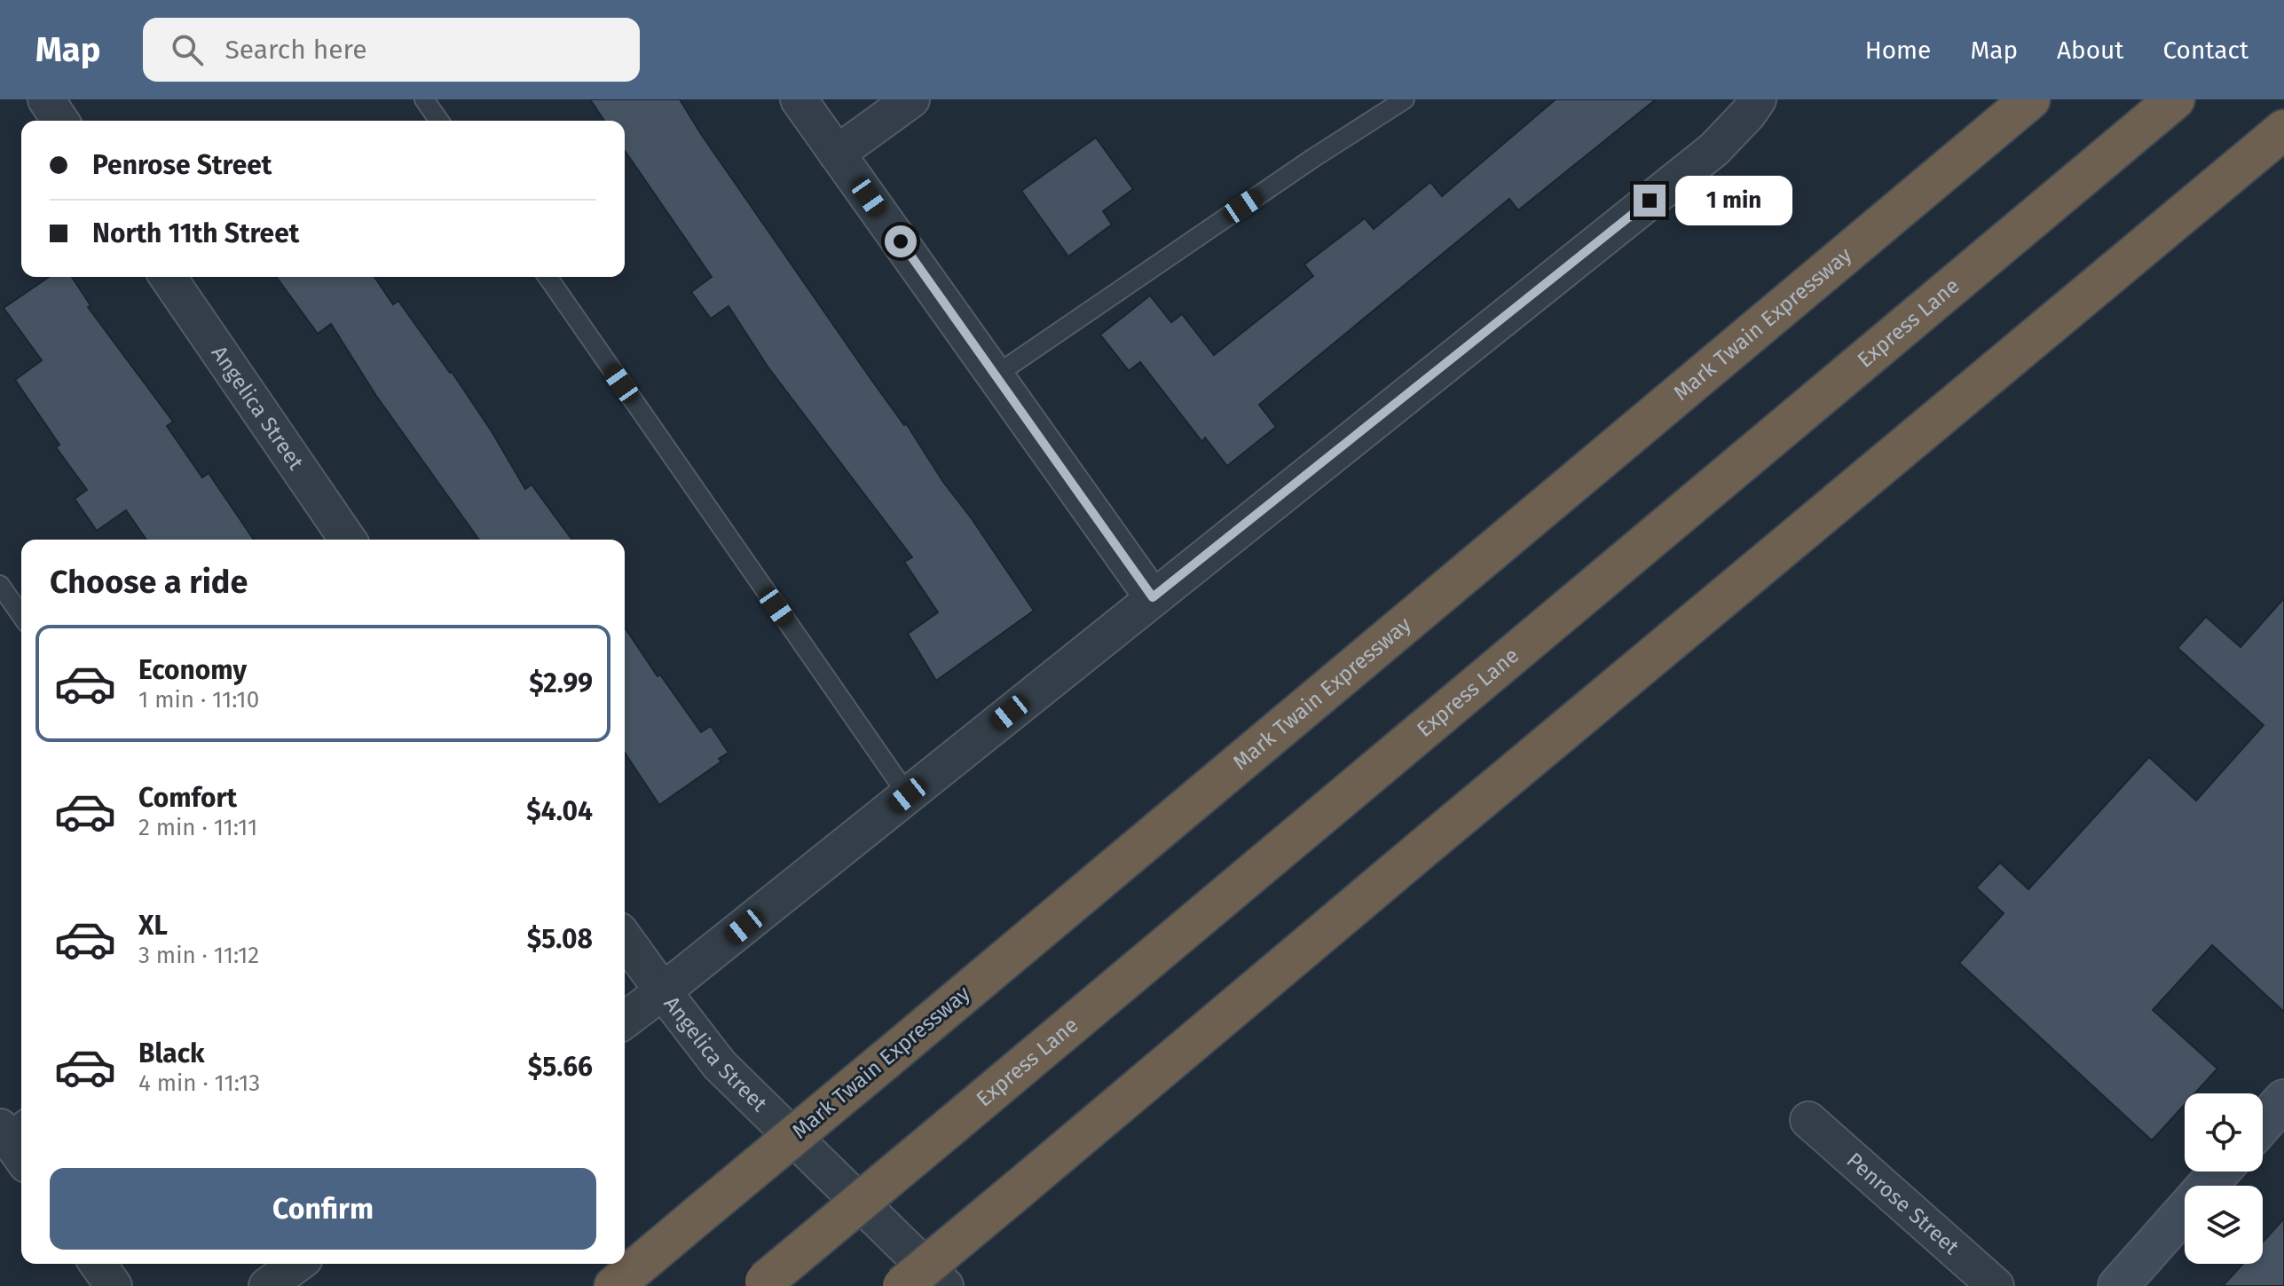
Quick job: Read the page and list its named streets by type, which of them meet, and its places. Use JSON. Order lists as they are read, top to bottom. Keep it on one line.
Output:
{"streets":{"highway":["Mark Twain Expressway","Express Lane"],"street":["Angelica Street","Penrose Street"]},"page":{"header":"Map","search":"Search here","nav":["Home","Map","About","Contact"],"banner":["Penrose Street","North 11th Street"],"bubble":"1 min","heading":"Choose a ride","list":[{"name":"Economy","note":"1 min · 11:10","value":"$2.99"},{"name":"Comfort","note":"2 min · 11:11","value":"$4.04"},{"name":"XL","note":"3 min · 11:12","value":"$5.08"},{"name":"Black","note":"4 min · 11:13","value":"$5.66"}],"buttons":"Confirm"}}
